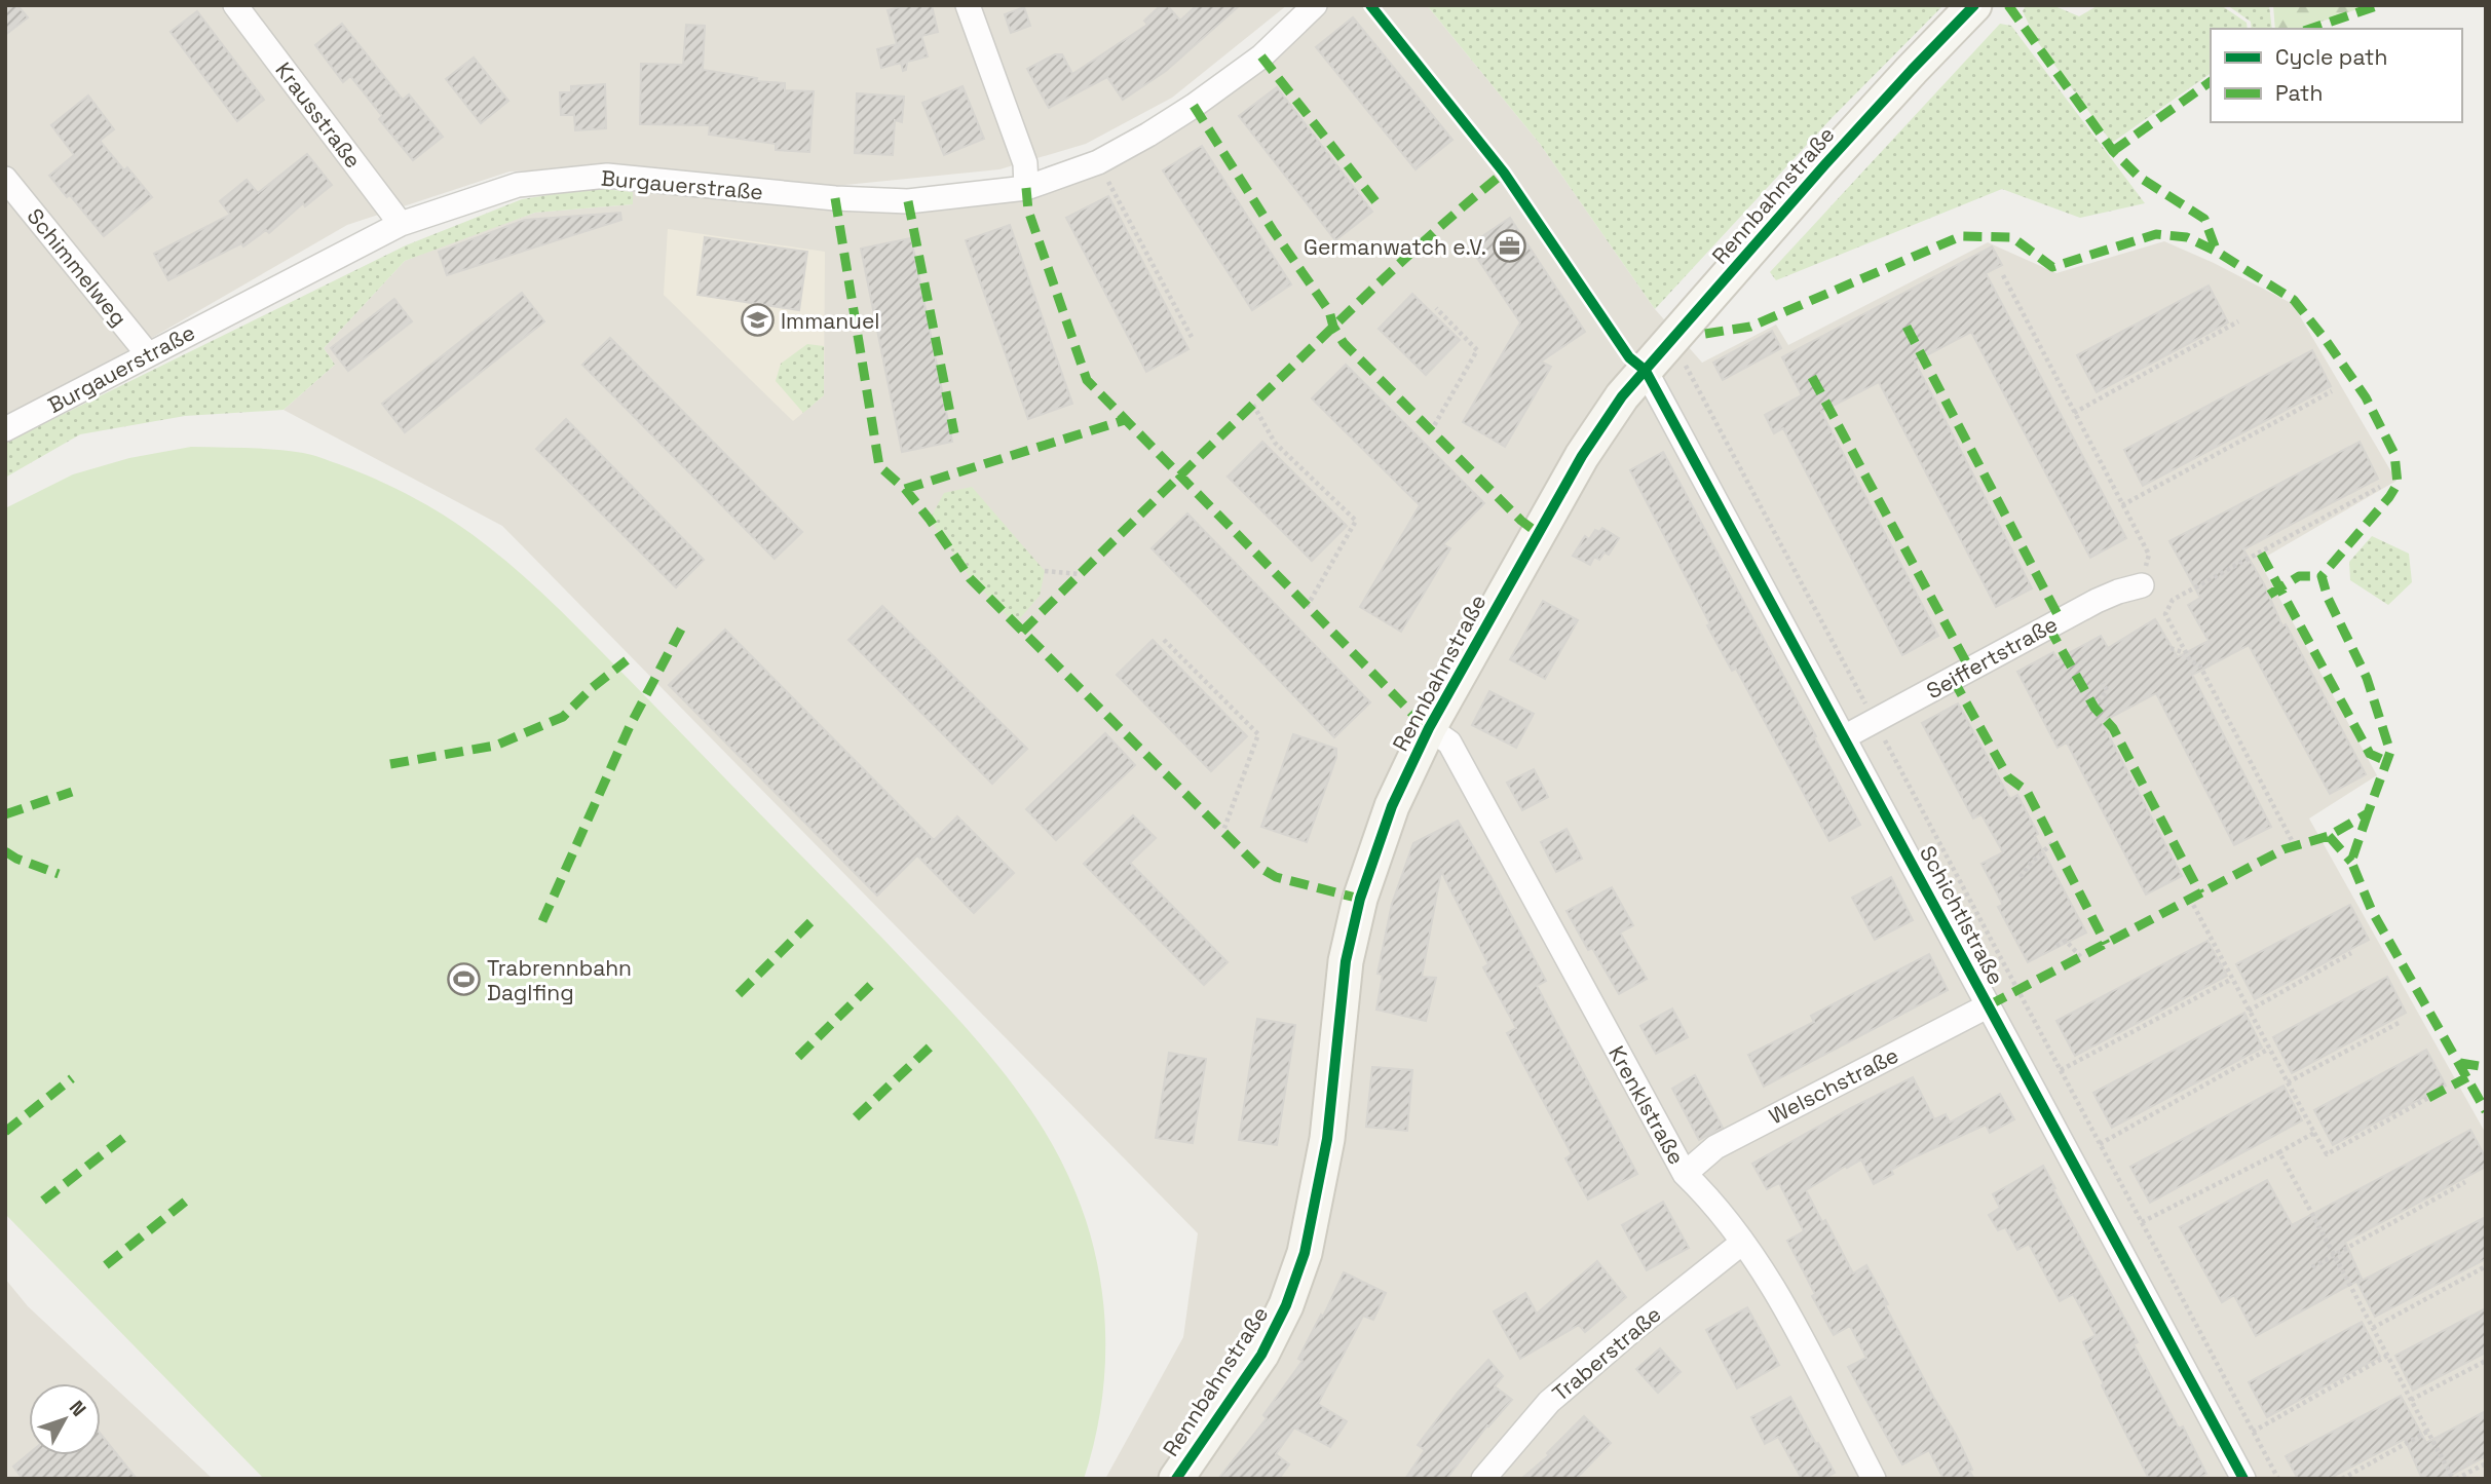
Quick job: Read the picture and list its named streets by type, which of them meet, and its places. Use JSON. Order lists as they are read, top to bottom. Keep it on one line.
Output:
{"streets":{"street":["Krausstraße","Burgauerstraße","Rennbahnstraße","Schimmelweg","Seiffertstraße","Schichtlstraße","Welschstraße","Krenklstraße","Traberstraße"]},"crossings":[["Krausstraße","Burgauerstraße"],["Burgauerstraße","Schimmelweg"],["Rennbahnstraße","Schichtlstraße"],["Rennbahnstraße","Krenklstraße"],["Seiffertstraße","Schichtlstraße"],["Schichtlstraße","Welschstraße"],["Welschstraße","Krenklstraße"],["Krenklstraße","Traberstraße"]],"places":{"office":["Germanwatch e.V."],"school or university":["Immanuel"],"sports":["Trabrennbahn Daglfing"]},"legend":["Cycle path","Path"],"north":"top right"}
